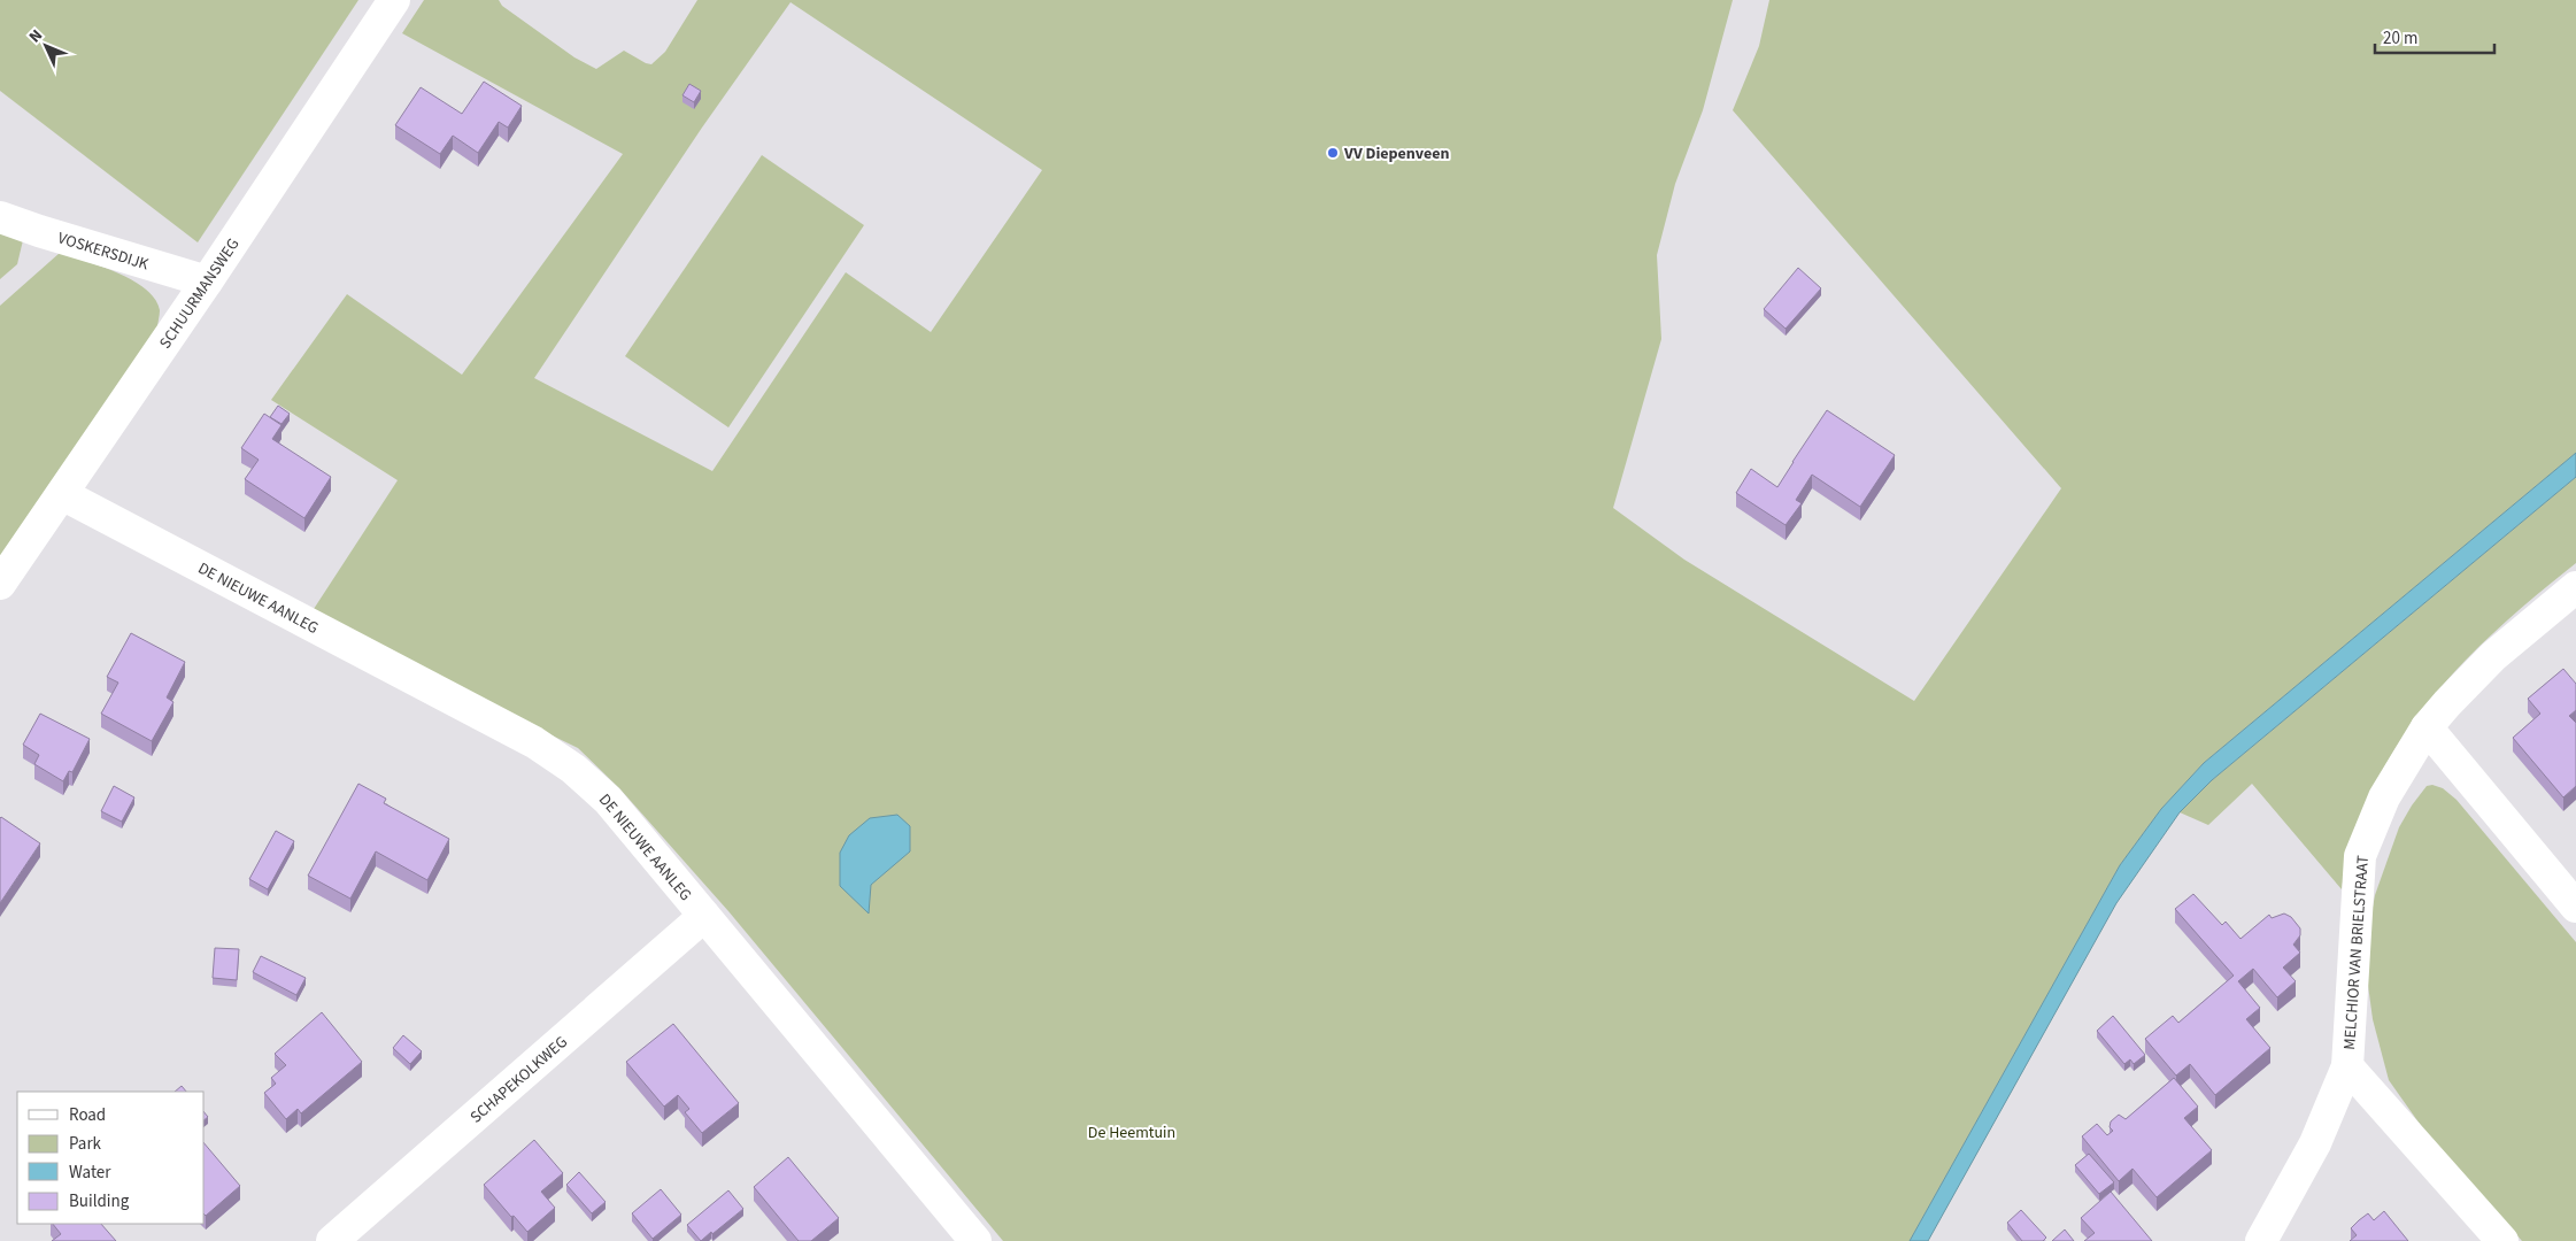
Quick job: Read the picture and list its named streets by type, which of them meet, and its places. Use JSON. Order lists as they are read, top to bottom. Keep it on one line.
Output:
{"streets":{"street":["VOSKERSDIJK","SCHUURMANSWEG","DE NIEUWE AANLEG","MELCHIOR VAN BRIELSTRAAT","SCHAPEKOLKWEG"]},"crossings":[["VOSKERSDIJK","SCHUURMANSWEG"],["SCHUURMANSWEG","DE NIEUWE AANLEG"],["DE NIEUWE AANLEG","SCHAPEKOLKWEG"]],"parks":["De Heemtuin"],"places":["VV Diepenveen"],"legend":["Road","Park","Water","Building"],"scale_bar":"20 m","north":"top left"}
